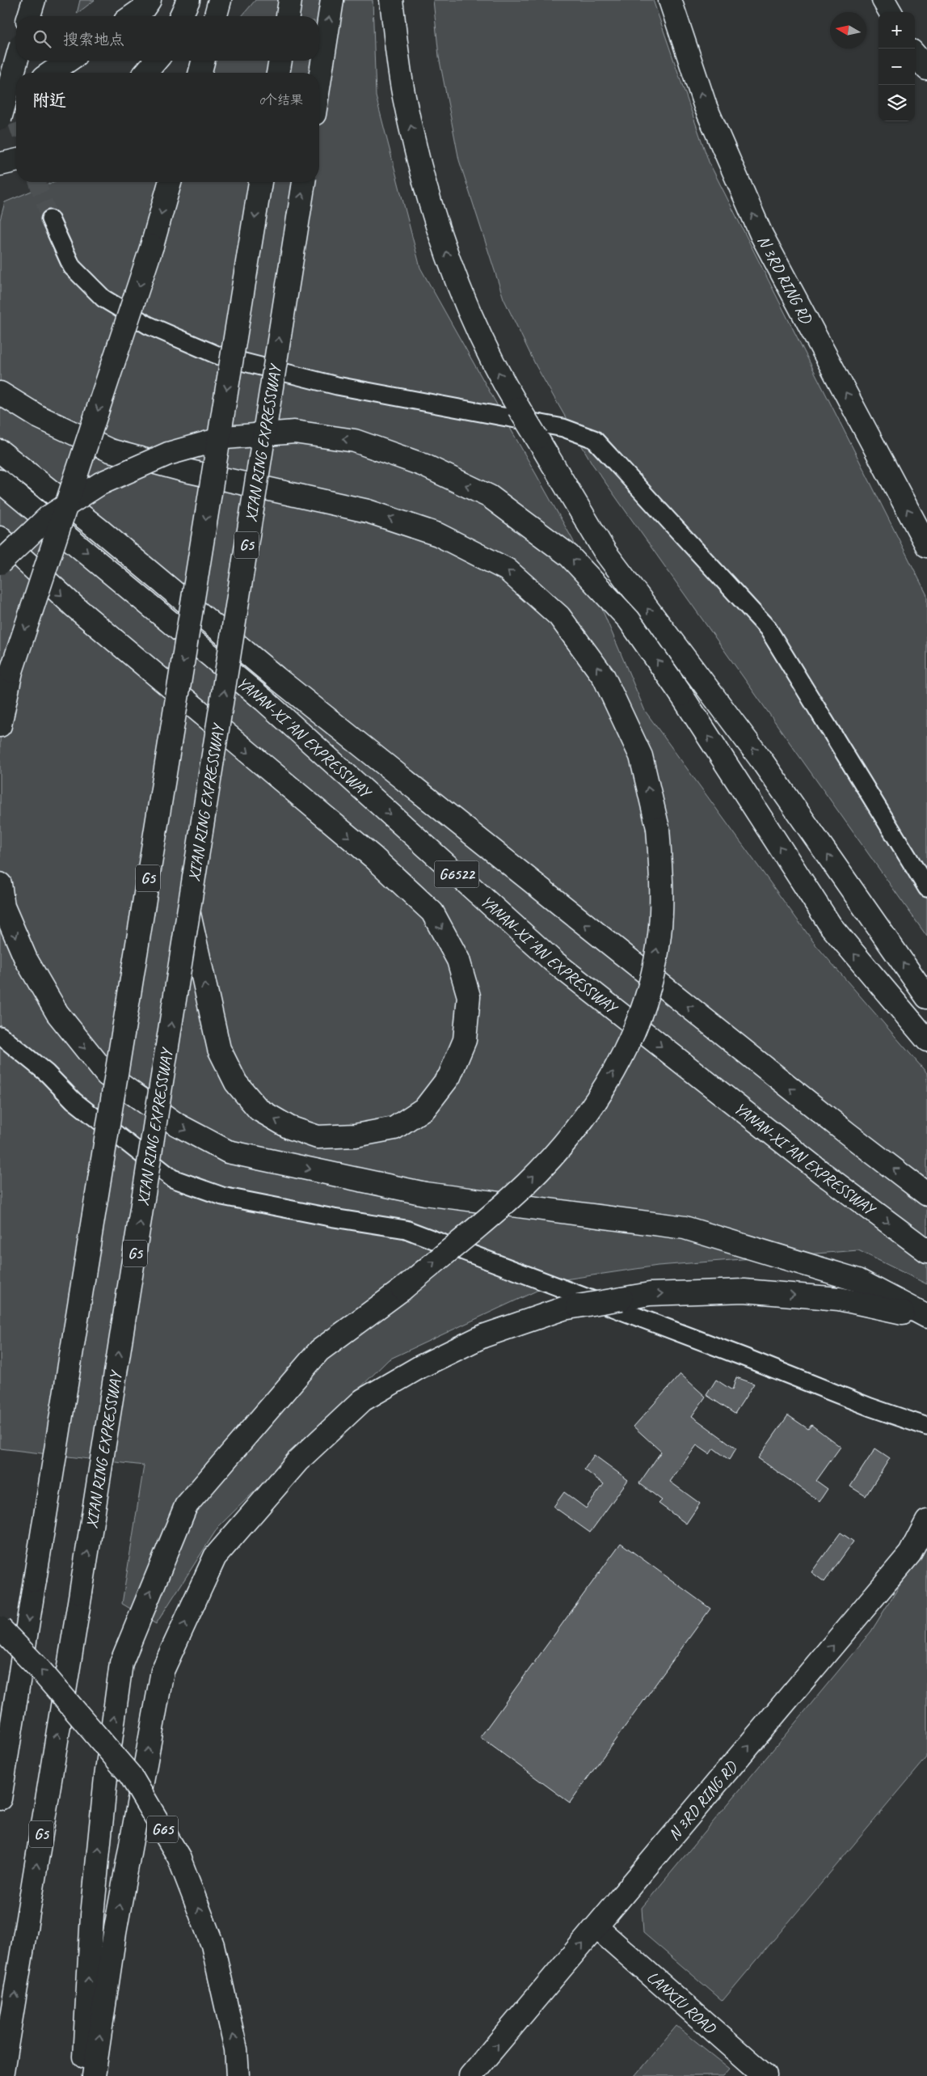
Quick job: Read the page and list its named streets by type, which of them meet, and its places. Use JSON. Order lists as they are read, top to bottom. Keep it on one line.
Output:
{"streets":{"main road":["N 3RD RING RD","XI'AN RING EXPRESSWAY","G5","YANAN-XI 'AN EXPRESSWAY","G6522","G65","LANXIU ROAD"]},"crossings":[["N 3RD RING RD","LANXIU ROAD"]],"one_way":["N 3RD RING RD"],"north":"left","page":{"map_buttons":["+","−"],"search":"搜索地点","heading":["附近","0个结果"]}}
